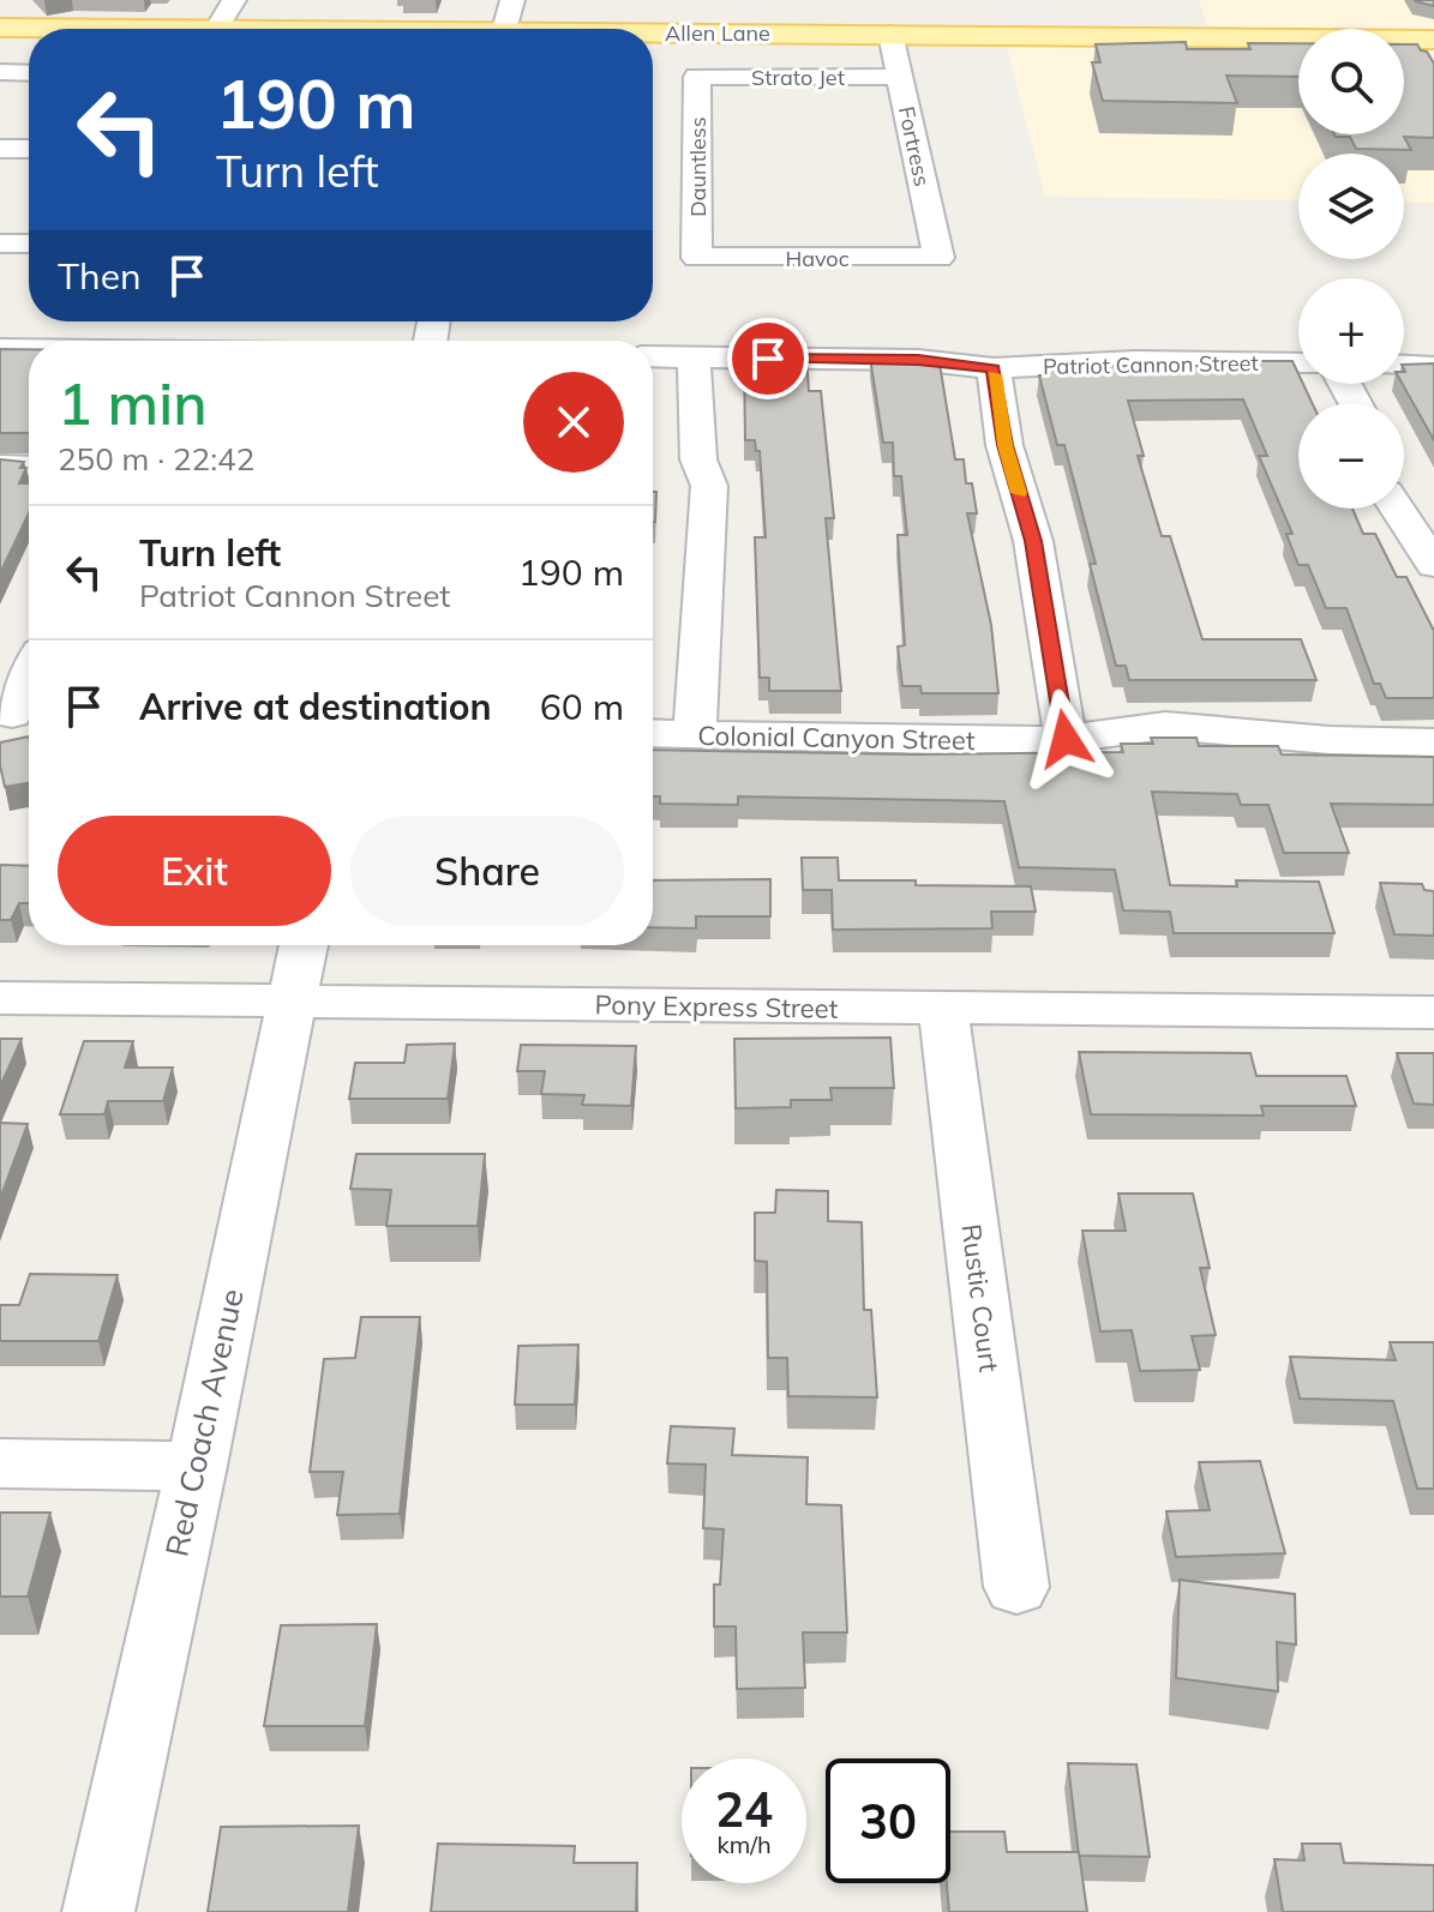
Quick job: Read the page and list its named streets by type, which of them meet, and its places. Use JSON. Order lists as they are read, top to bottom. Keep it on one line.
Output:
{"streets":{"main road":["Allen Lane"],"street":["Strato Jet","Fortress","Dauntless","Havoc","Patriot Cannon Street","Colonial Canyon Street","Pony Express Street","Rustic Court","Red Coach Avenue"]},"crossings":[["Allen Lane","Fortress"],["Strato Jet","Fortress"],["Strato Jet","Dauntless"],["Fortress","Havoc"],["Dauntless","Havoc"],["Pony Express Street","Rustic Court"],["Pony Express Street","Red Coach Avenue"]],"page":{"map_buttons":["+","−"],"turn":["190 m","Turn left"],"then":"Then","heading":["1 min","250 m · 22:42"],"list":[{"name":"Turn left","note":"Patriot Cannon Street","value":"190 m"},{"name":"Arrive at destination","value":"60 m"}],"buttons":["Exit","Share"],"speed":"24 km/h","limit":"30"}}
